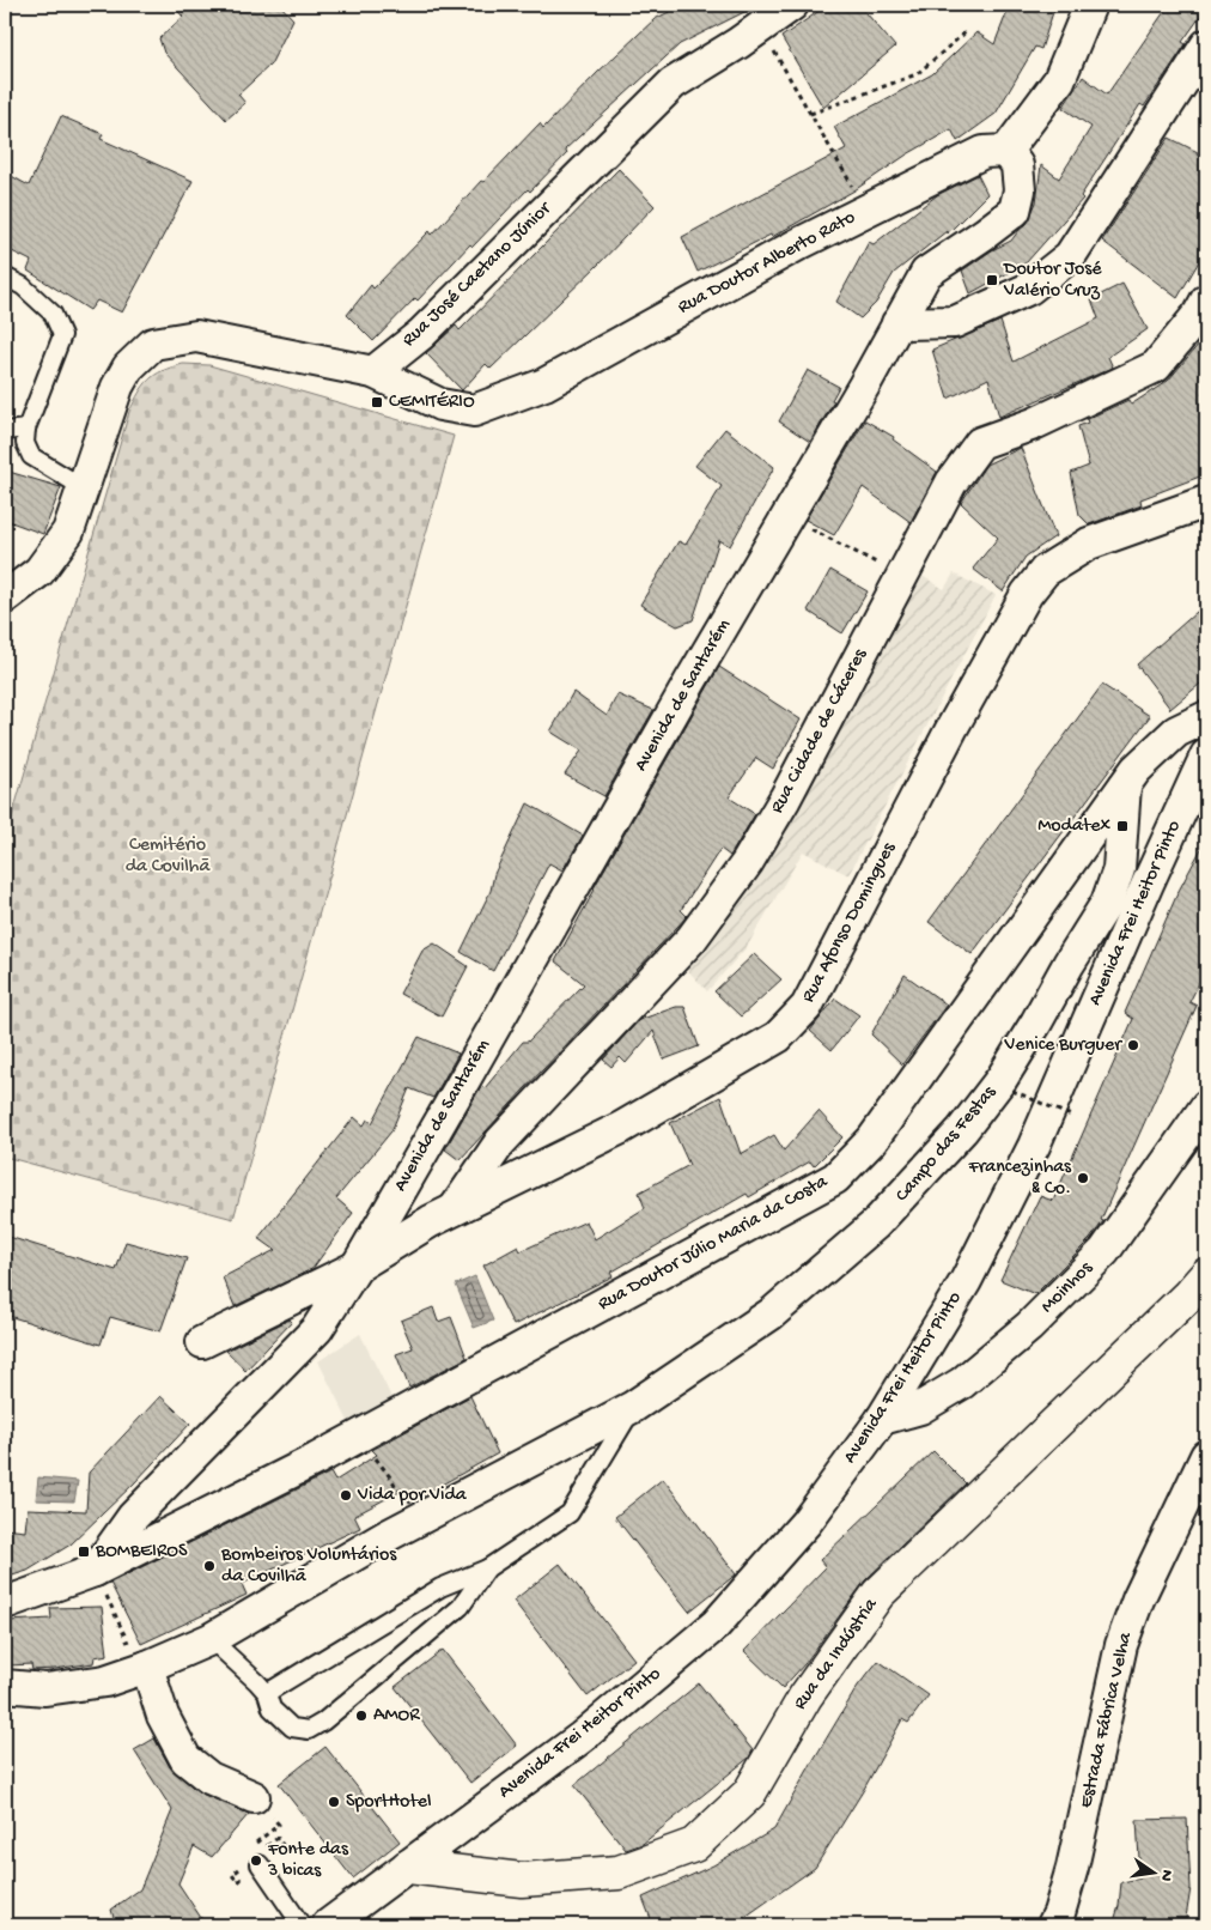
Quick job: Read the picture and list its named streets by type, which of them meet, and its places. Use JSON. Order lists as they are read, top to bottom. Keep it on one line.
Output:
{"streets":{"street":["Rua Doutor Alberto Rato","Rua José Caetano Júnior","Avenida de Santarém","Rua Cidade de Cáceres","Avenida Frei Heitor Pinto","Rua Afonso Domingues","Campo das Festas","Rua Doutor Júlio Maria da Costa","Moinhos","Rua da Indústria","Estrada Fábrica Velha"]},"crossings":[["Rua Doutor Alberto Rato","Rua José Caetano Júnior"],["Rua Doutor Alberto Rato","Avenida de Santarém"],["Avenida de Santarém","Rua Afonso Domingues"],["Avenida de Santarém","Rua Doutor Júlio Maria da Costa"],["Rua Cidade de Cáceres","Rua Afonso Domingues"],["Avenida Frei Heitor Pinto","Moinhos"],["Avenida Frei Heitor Pinto","Rua da Indústria"],["Campo das Festas","Rua Doutor Júlio Maria da Costa"]],"parks":["Cemitério da Covilhã"],"places":{"transit":["Doutor José Valério Cruz","CEMITÉRIO","Modatex","BOMBEIROS"],"other":["Venice Burguer","Francezinhas & Co.","Vida por Vida","Bombeiros Voluntários da Covilhã","AMOR","SportHotel","Fonte das 3 bicas"]},"north":"right"}
